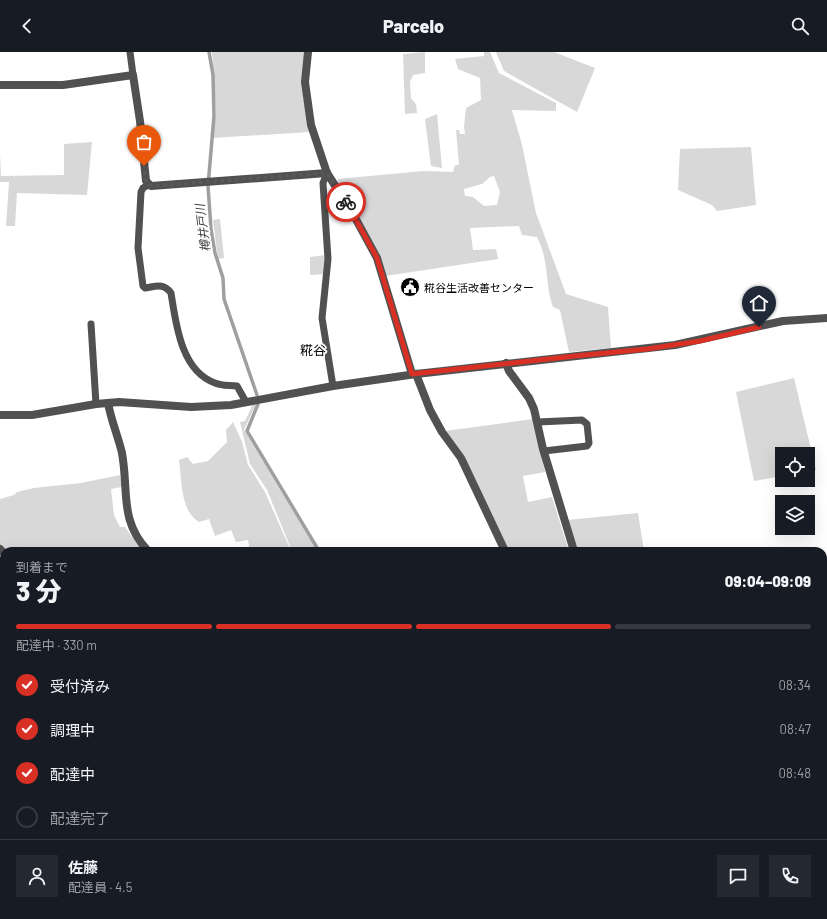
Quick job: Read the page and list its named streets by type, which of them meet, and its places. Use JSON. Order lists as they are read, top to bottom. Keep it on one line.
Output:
{"districts":["糀谷"],"water":["樽井戸川"],"places":{"public building":["糀谷生活改善センター"]},"page":{"header":"Parcelo","heading":["3 分","到着まで","09:04–09:09"],"panel":["佐藤","配達員 · 4.5"],"bar":"配達中 · 330 m","list":[["受付済み","08:34"],["調理中","08:47"],["配達中","08:48"],"配達完了"]}}
